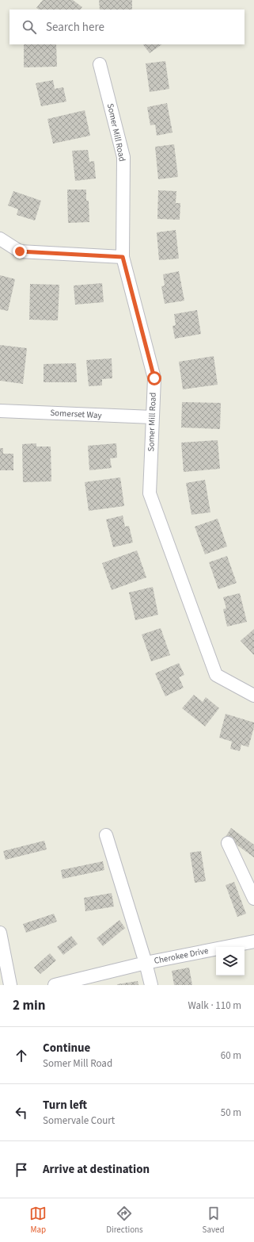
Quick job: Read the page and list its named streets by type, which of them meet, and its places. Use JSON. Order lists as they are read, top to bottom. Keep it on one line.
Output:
{"streets":{"street":["Somer Mill Road","Somerset Way","Cherokee Drive"]},"crossings":[["Somer Mill Road","Somerset Way"]],"page":{"search":"Search here","heading":["2 min","Walk · 110 m"],"list":[["Continue","Somer Mill Road","60 m"],["Turn left","Somervale Court","50 m"],"Arrive at destination"],"nav":["Map","Directions","Saved"]}}
